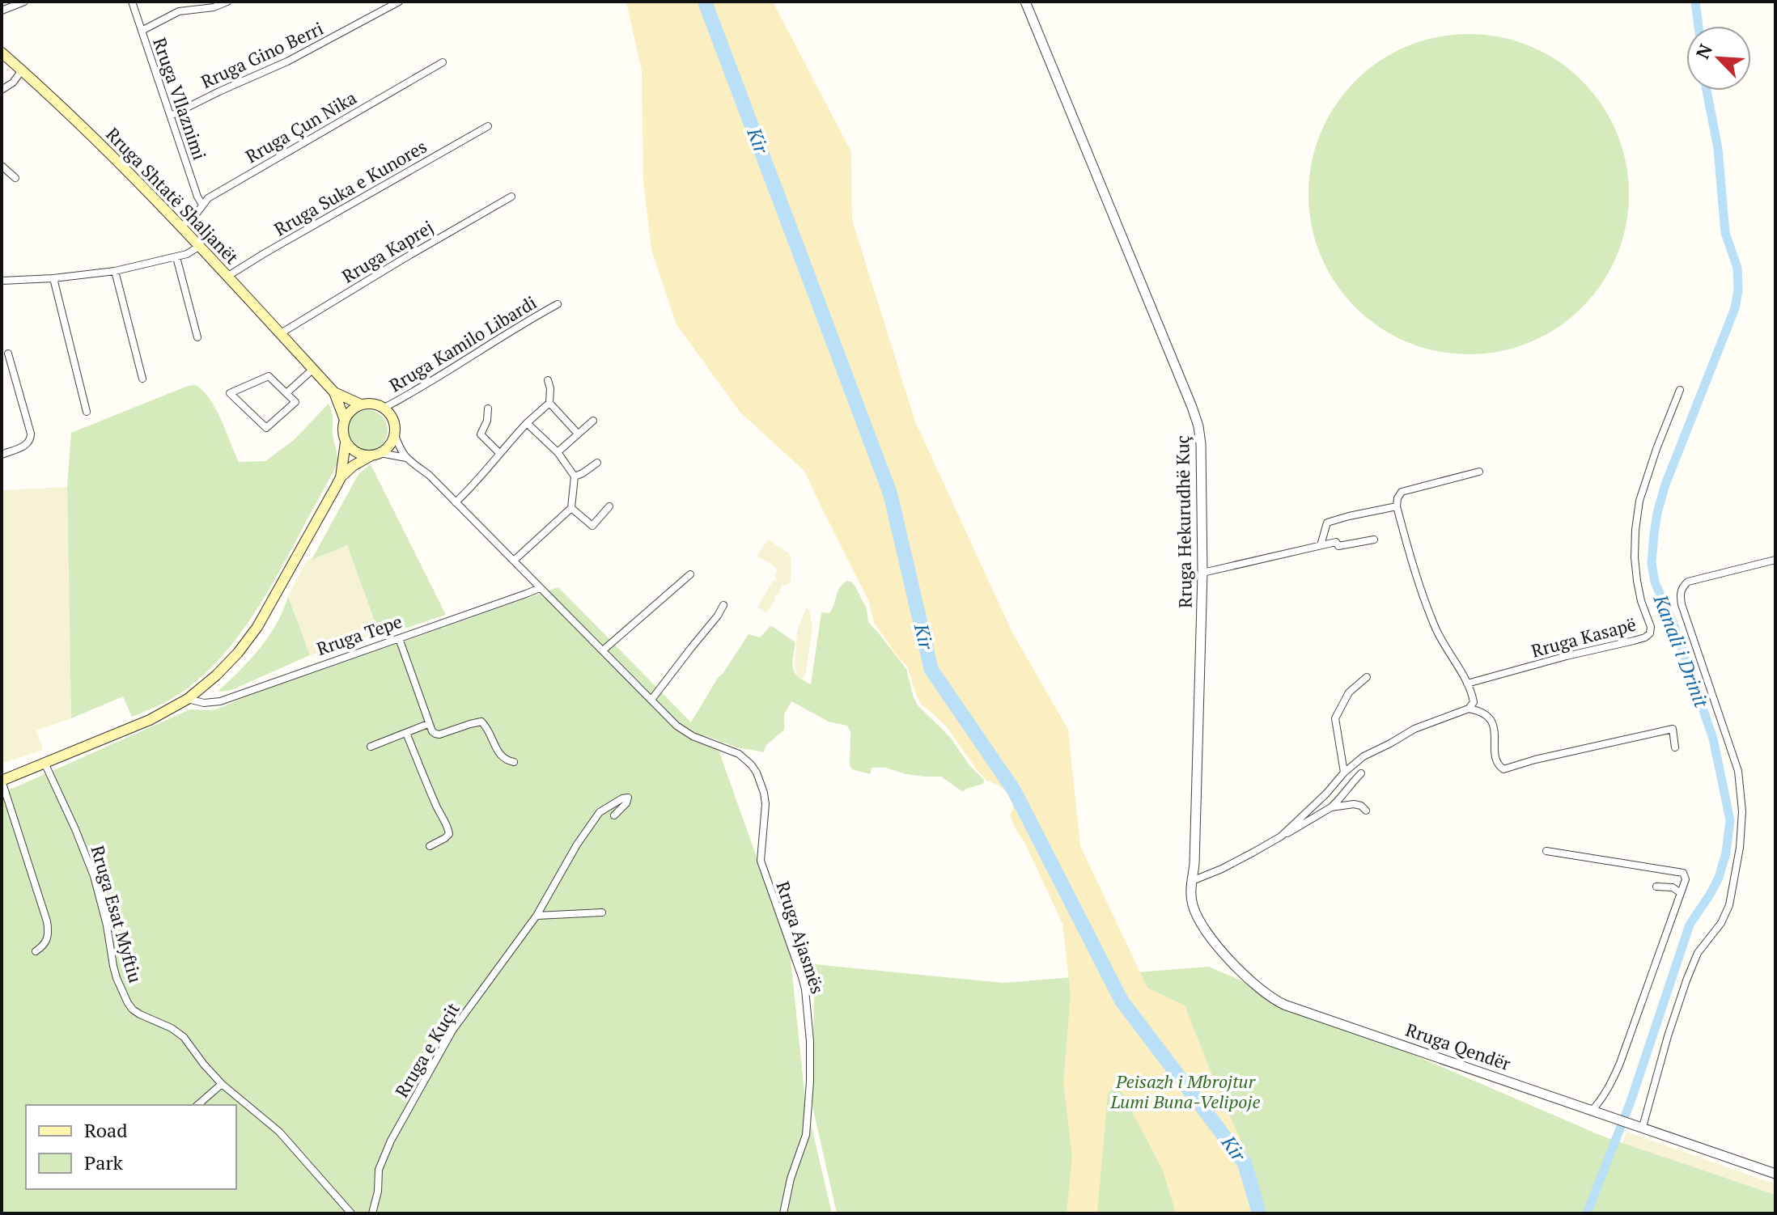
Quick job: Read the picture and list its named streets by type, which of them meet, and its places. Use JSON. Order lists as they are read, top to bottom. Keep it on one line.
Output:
{"streets":{"main road":["Rruga Shtatë Shaljanët"],"street":["Rruga Gino Berri","Rruga Vllaznimi","Rruga Çun Nika","Rruga Suka e Kunores","Rruga Kaprej","Rruga Kamilo Libardi","Rruga Hekurudhë Kuç","Rruga Tepe","Rruga Kasapë","Rruga Esat Myftiu","Rruga Ajasmës","Rruga Qendër","Rruga e Kuçit"]},"crossings":[["Rruga Gino Berri","Rruga Vllaznimi"],["Rruga Vllaznimi","Rruga Çun Nika"],["Rruga Çun Nika","Rruga Shtatë Shaljanët"],["Rruga Suka e Kunores","Rruga Shtatë Shaljanët"],["Rruga Shtatë Shaljanët","Rruga Kaprej"],["Rruga Shtatë Shaljanët","Rruga Kamilo Libardi"],["Rruga Hekurudhë Kuç","Rruga Qendër"]],"water":["Kir","Kanali i Drinit"],"parks":["Peisazh i Mbrojtur Lumi Buna-Velipoje"],"legend":["Road","Park"],"north":"top left"}
